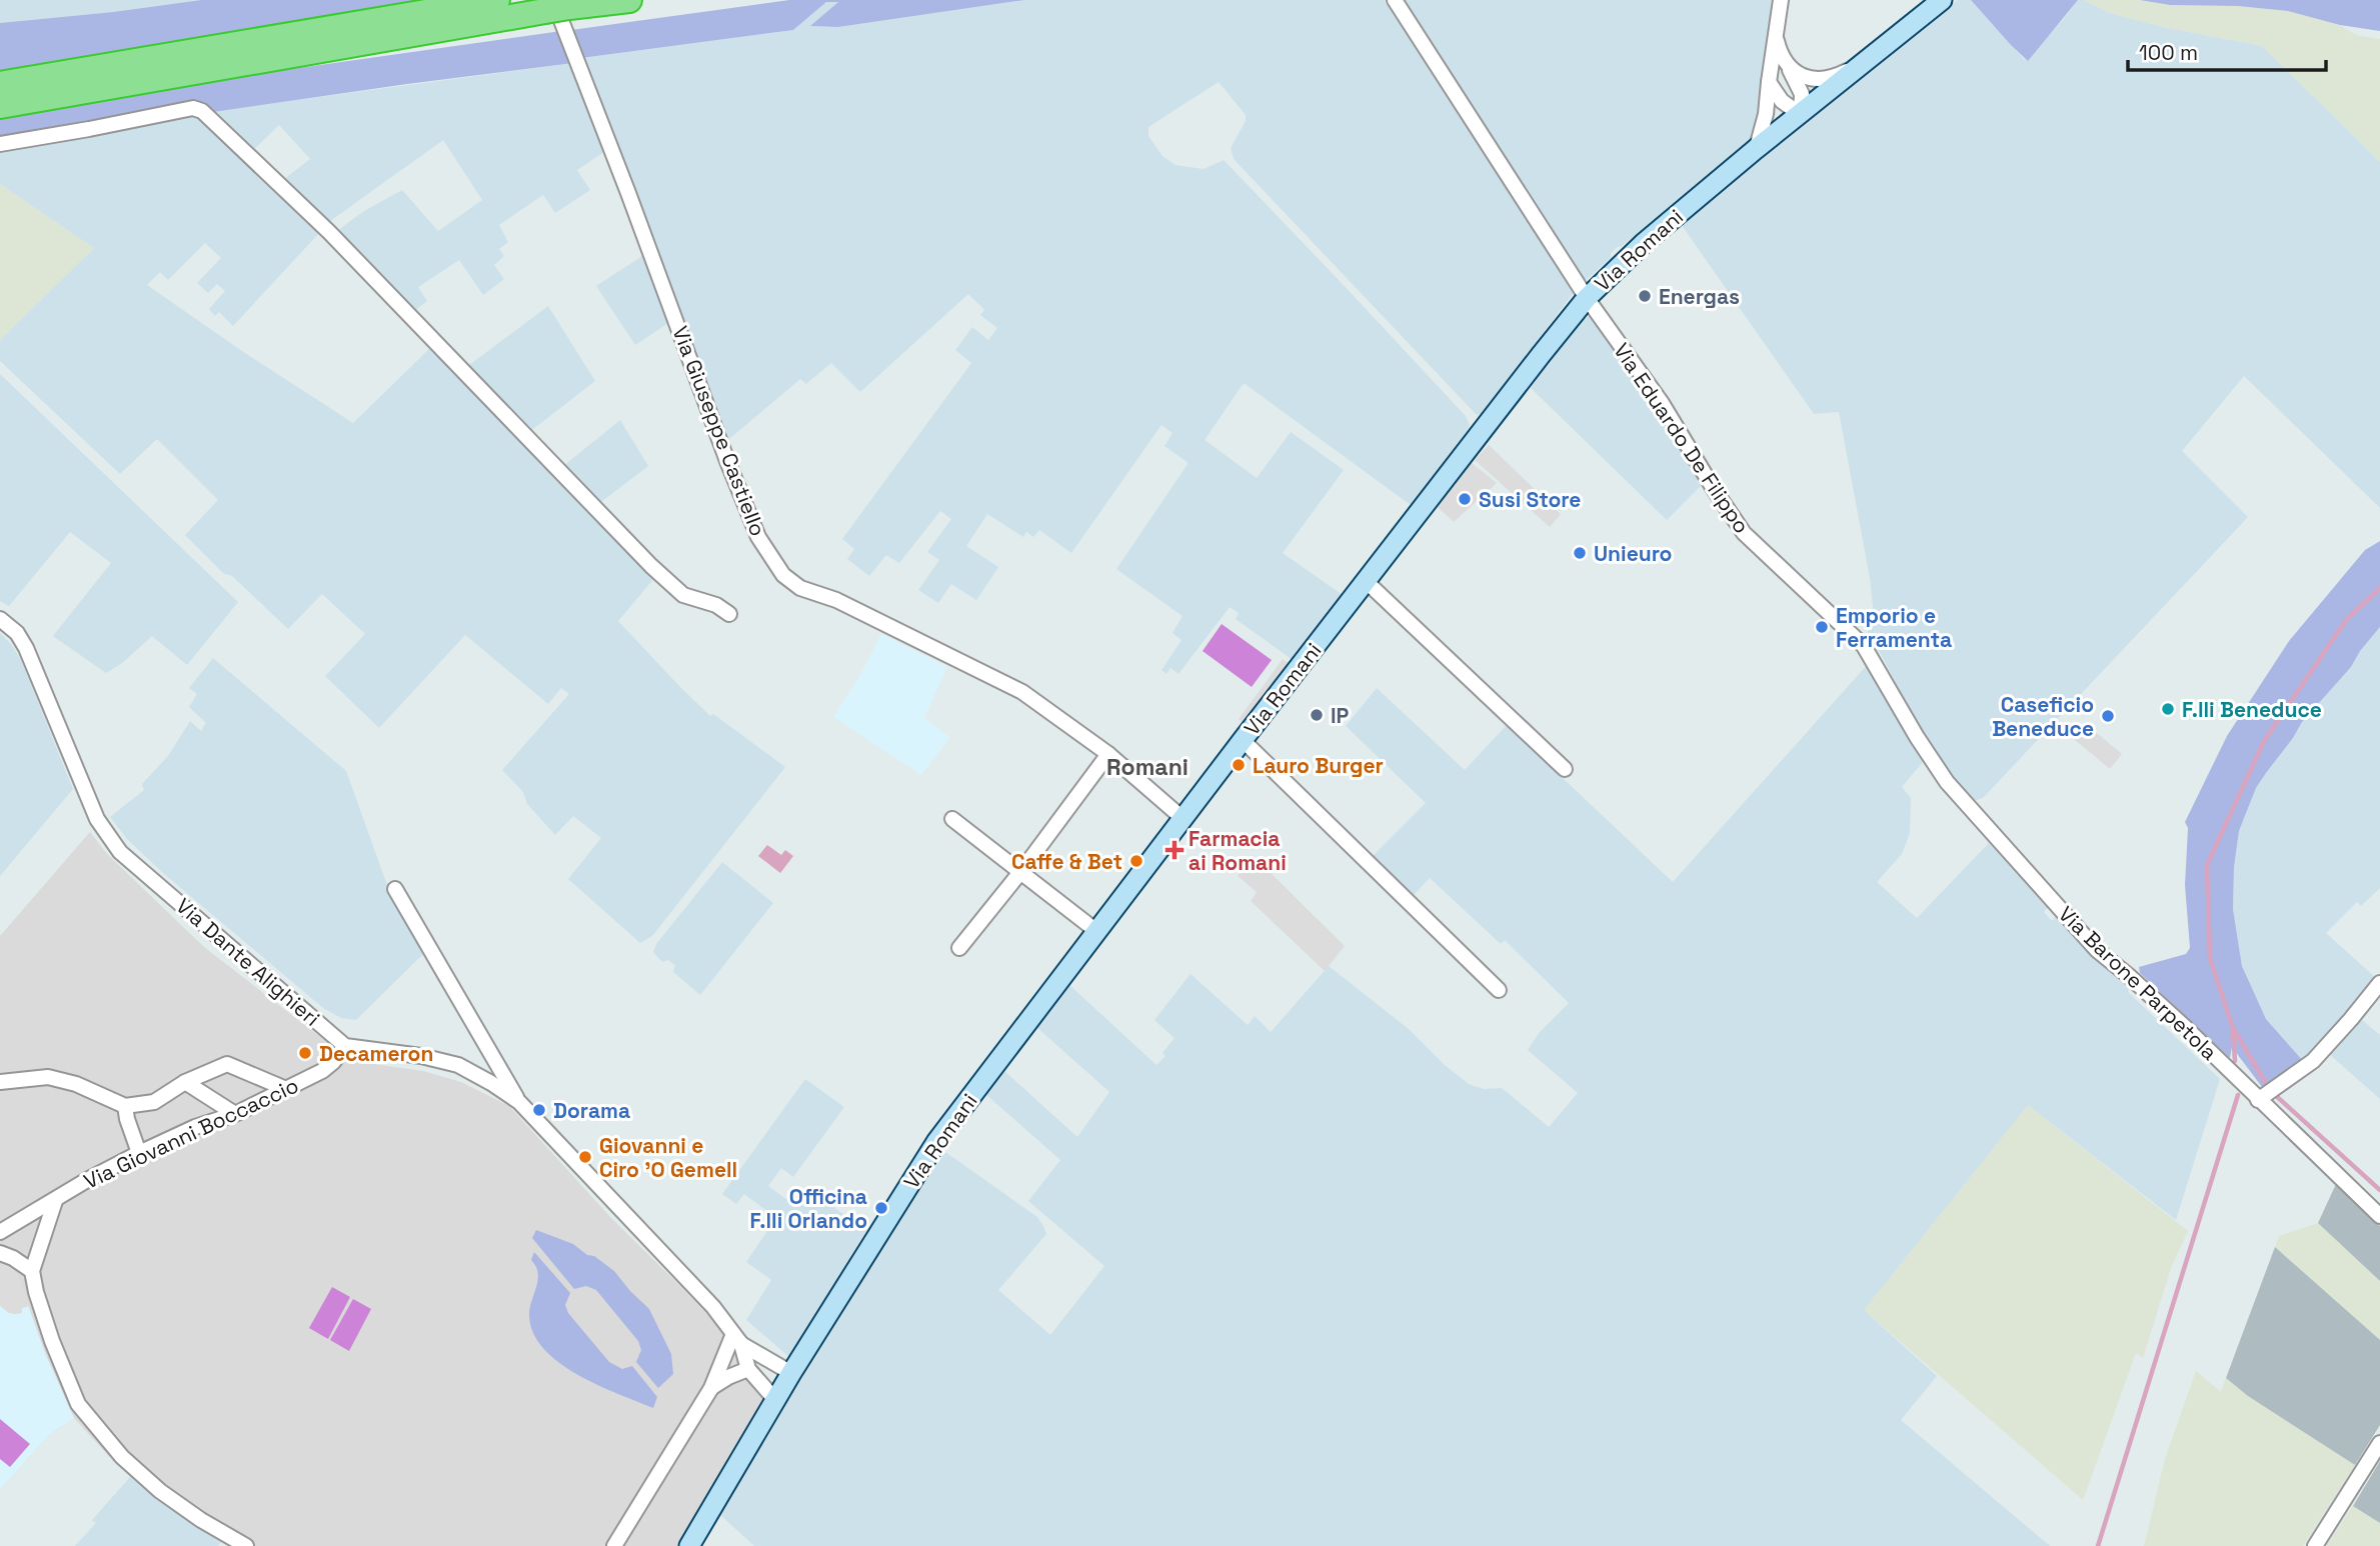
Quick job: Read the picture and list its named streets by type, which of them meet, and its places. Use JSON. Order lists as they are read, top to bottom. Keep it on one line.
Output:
{"streets":{"street":["Via Romani","Via Giuseppe Castiello","Via Eduardo De Filippo","Via Dante Alighieri","Via Barone Parpetola","Via Giovanni Boccaccio"]},"crossings":[["Via Romani","Via Giuseppe Castiello"],["Via Romani","Via Eduardo De Filippo"],["Via Eduardo De Filippo","Via Barone Parpetola"],["Via Dante Alighieri","Via Giovanni Boccaccio"]],"districts":["Romani"],"places":{"other":["Energas","Susi Store","Unieuro","Emporio e Ferramenta","F.lli Beneduce","IP","Caseficio Beneduce","Lauro Burger","Caffe & Bet","Decameron","Dorama","Giovanni e Ciro 'O Gemell","Officina F.lli Orlando"],"health":["Farmacia ai Romani"]},"scale_bar":"100 m"}
